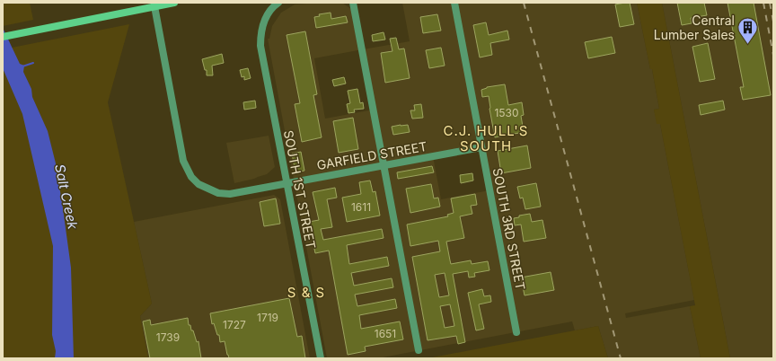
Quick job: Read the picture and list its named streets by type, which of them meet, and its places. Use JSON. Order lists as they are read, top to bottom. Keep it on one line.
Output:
{"streets":{"street":["GARFIELD STREET","SOUTH 1ST STREET","SOUTH 3RD STREET"]},"crossings":[["GARFIELD STREET","SOUTH 1ST STREET"],["GARFIELD STREET","SOUTH 3RD STREET"]],"districts":["C.J. HULL'S SOUTH","S & S"],"water":["Salt Creek"],"places":{"building":["Central Lumber Sales"]},"house_numbers":["1530","1611","1719","1727","1651","1739"]}
